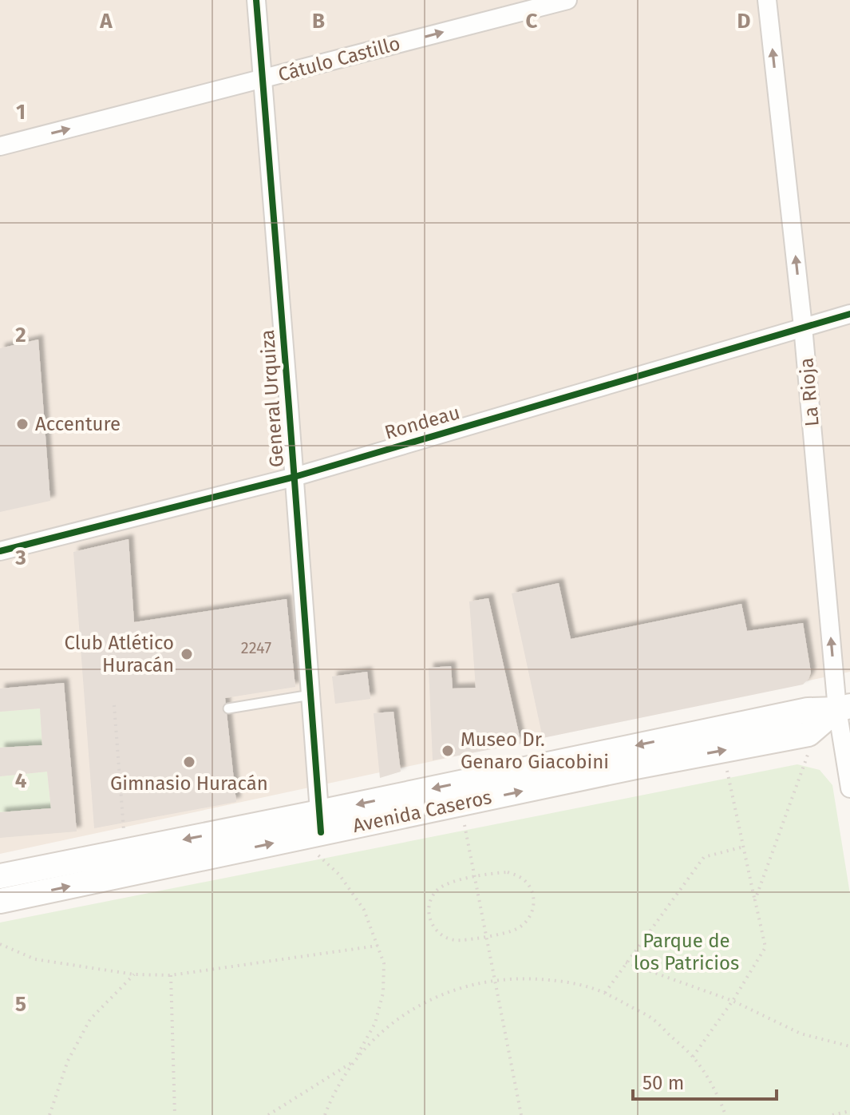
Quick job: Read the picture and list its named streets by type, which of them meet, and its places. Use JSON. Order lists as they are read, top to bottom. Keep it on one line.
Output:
{"streets":{"main road":["Avenida Caseros"],"street":["Cátulo Castillo","La Rioja","General Urquiza","Rondeau"]},"crossings":[["Cátulo Castillo","General Urquiza"],["La Rioja","Rondeau"],["La Rioja","Avenida Caseros"],["General Urquiza","Rondeau"],["General Urquiza","Avenida Caseros"]],"one_way":["Cátulo Castillo","La Rioja"],"parks":["Parque de los Patricios"],"places":["Accenture","Club Atlético Huracán","Museo Dr. Genaro Giacobini","Gimnasio Huracán"],"house_numbers":["2247"],"scale_bar":"50 m","grid":{"columns":["A","B","C","D"],"rows":["1","2","3","4","5"]}}
